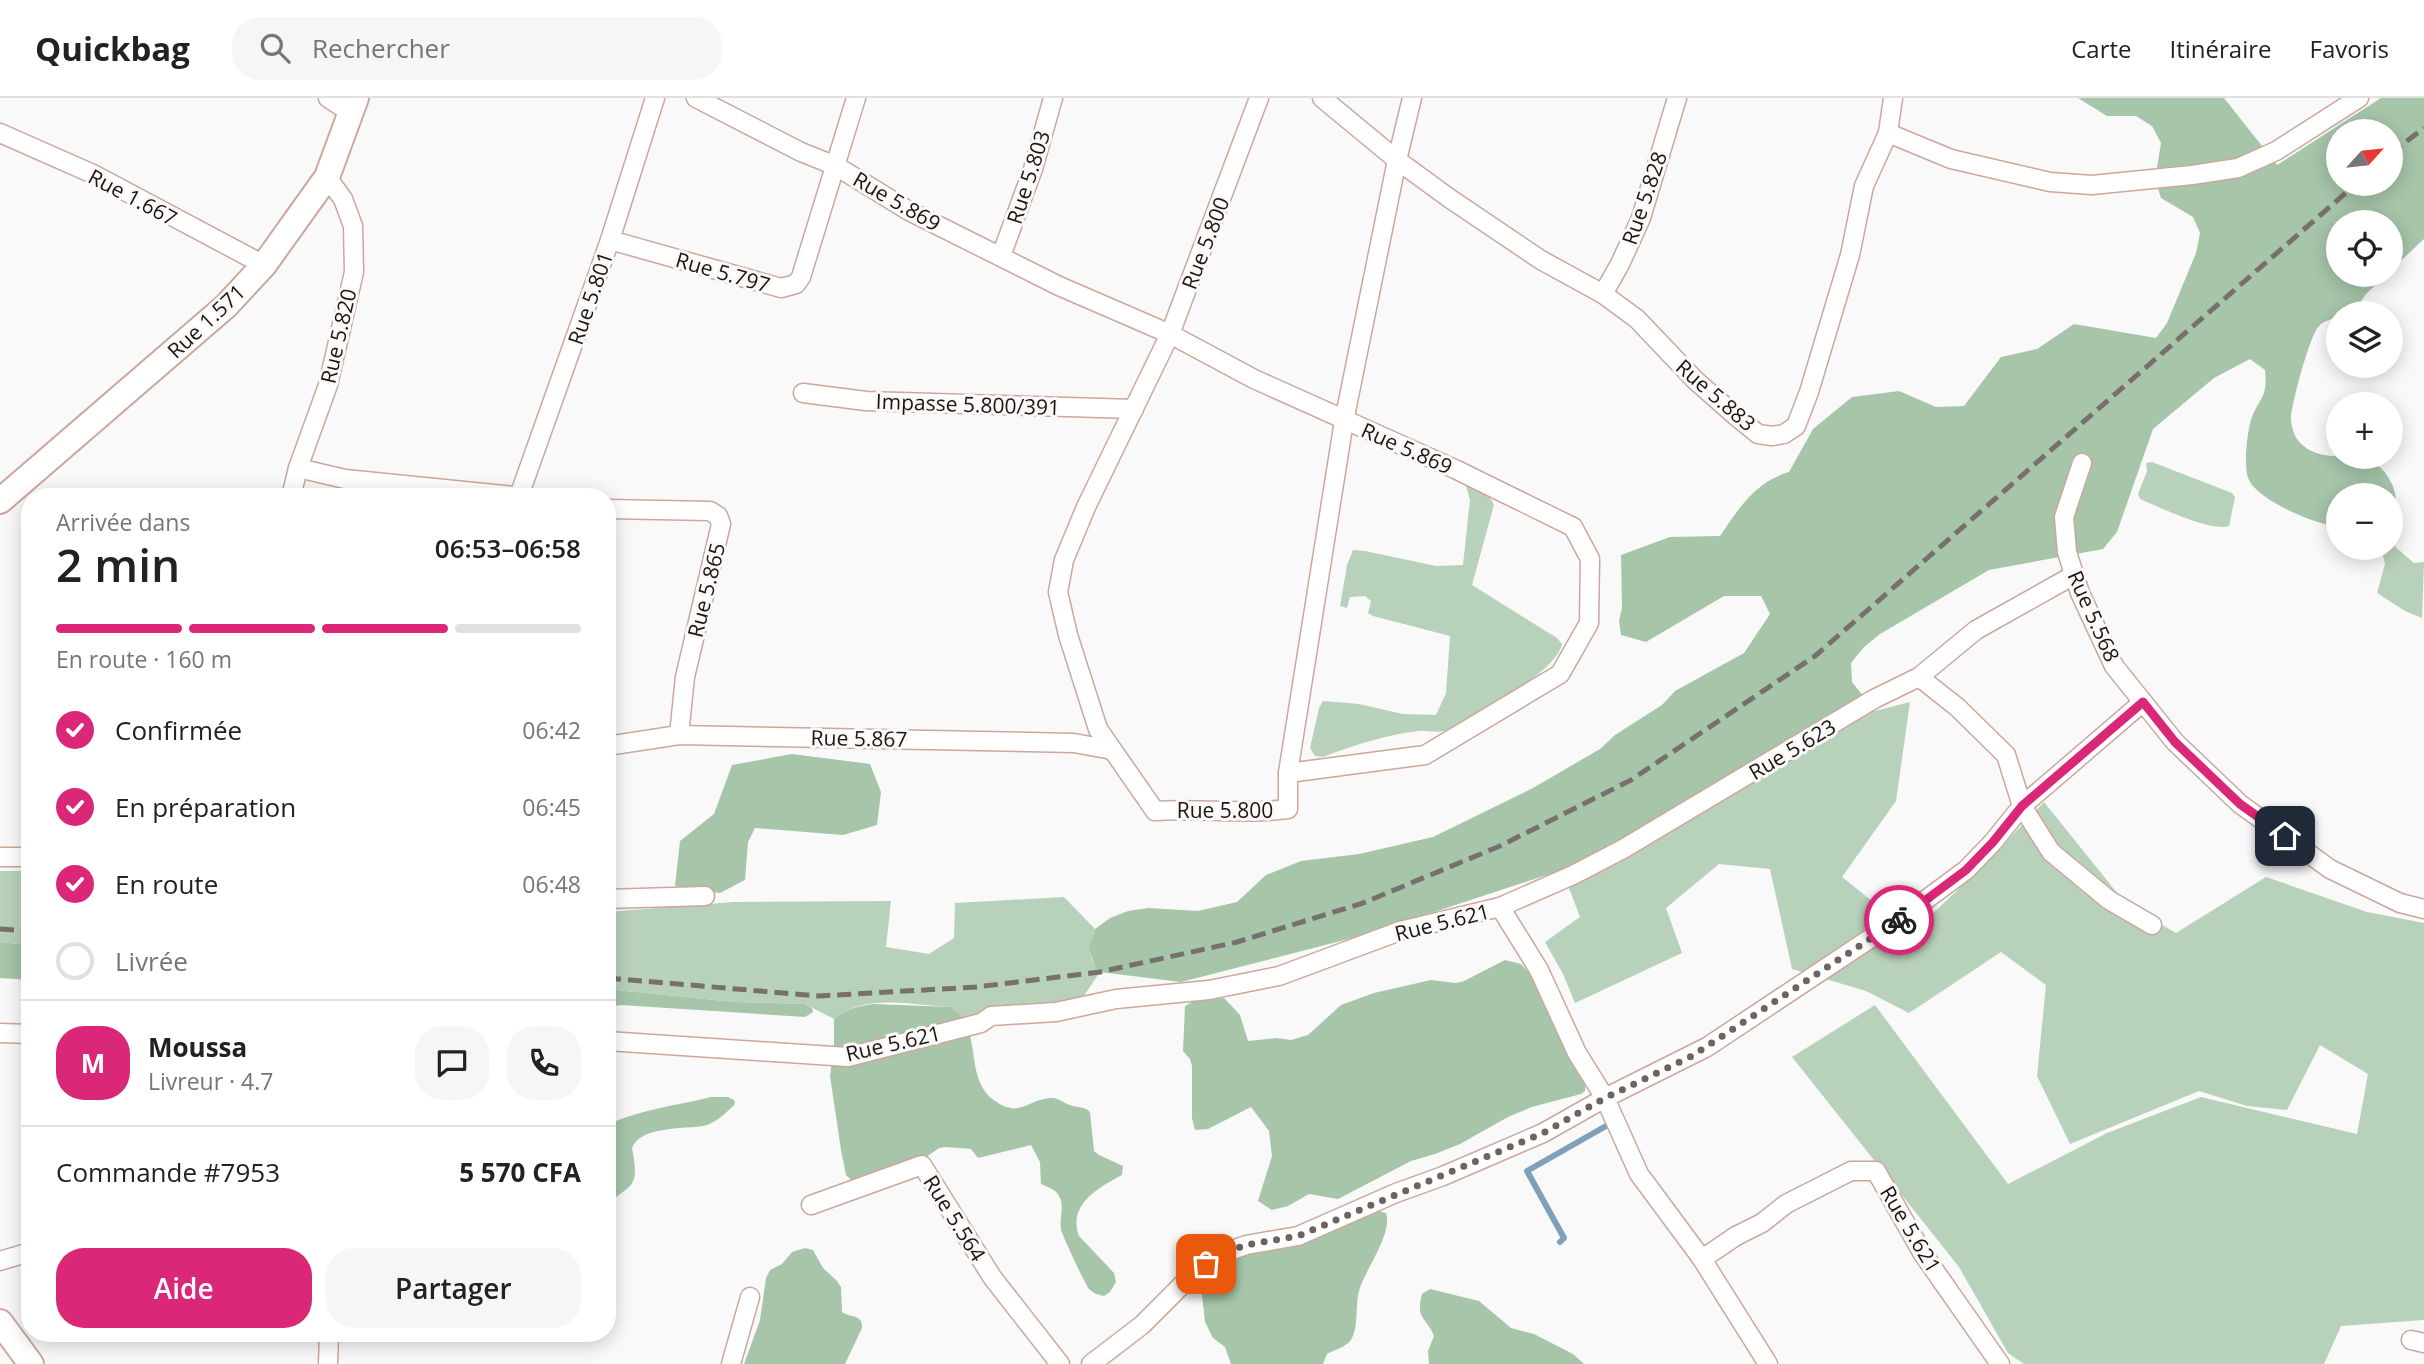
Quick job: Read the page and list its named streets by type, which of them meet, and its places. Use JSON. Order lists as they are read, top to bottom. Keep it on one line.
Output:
{"streets":{"main road":["Rue 1.571"],"street":["Rue 5.803","Rue 1.667","Rue 5.828","Rue 5.869","Rue 5.800","Rue 5.797","Rue 5.801","Rue 5.820","Rue 5.883","Impasse 5.800/391","Rue 5.865","Rue 5.568","Rue 5.867","Rue 5.623","Rue 5.621","Rue 5.564"]},"crossings":[["Rue 5.803","Rue 5.869"],["Rue 1.667","Rue 1.571"],["Rue 5.828","Rue 5.883"],["Rue 5.869","Rue 5.800"],["Rue 5.869","Rue 5.797"],["Rue 5.800","Rue 5.883"],["Rue 5.800","Impasse 5.800/391"],["Rue 5.800","Rue 5.867"],["Rue 5.797","Rue 5.801"],["Rue 1.571","Rue 5.820"],["Rue 5.865","Rue 5.867"],["Rue 5.568","Rue 5.623"],["Rue 5.623","Rue 5.621"]],"north":"top right","page":{"header":"Quickbag","search":"Rechercher","nav":["Carte","Itinéraire","Favoris"],"map_buttons":["+","−"],"heading":["2 min","Arrivée dans","06:53–06:58"],"panel":["Moussa","Livreur · 4.7","Commande #7953","5 570 CFA"],"bar":"En route · 160 m","list":[["Confirmée","06:42"],["En préparation","06:45"],["En route","06:48"],"Livrée"],"round":"M","buttons":["Aide","Partager"]}}
